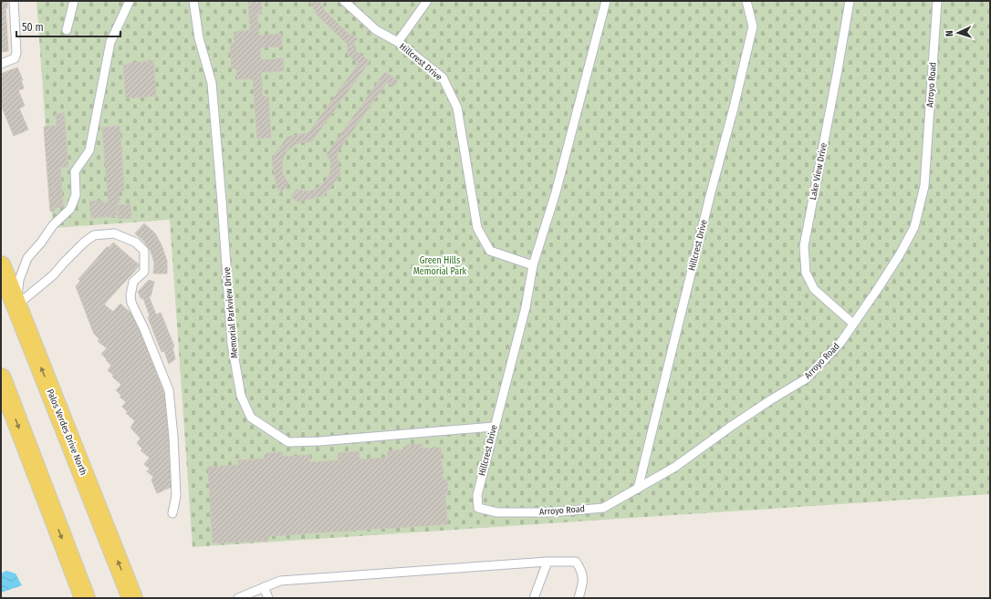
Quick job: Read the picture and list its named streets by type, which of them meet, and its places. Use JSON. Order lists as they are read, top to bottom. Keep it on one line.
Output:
{"streets":{"main road":["Palos Verdes Drive North"],"lane":["Hillcrest Drive","Arroyo Road","Lake View Drive","Memorial Parkview Drive"]},"crossings":[["Hillcrest Drive","Arroyo Road"],["Hillcrest Drive","Memorial Parkview Drive"],["Arroyo Road","Lake View Drive"]],"parks":["Green Hills Memorial Park"],"scale_bar":"50 m","north":"left"}
